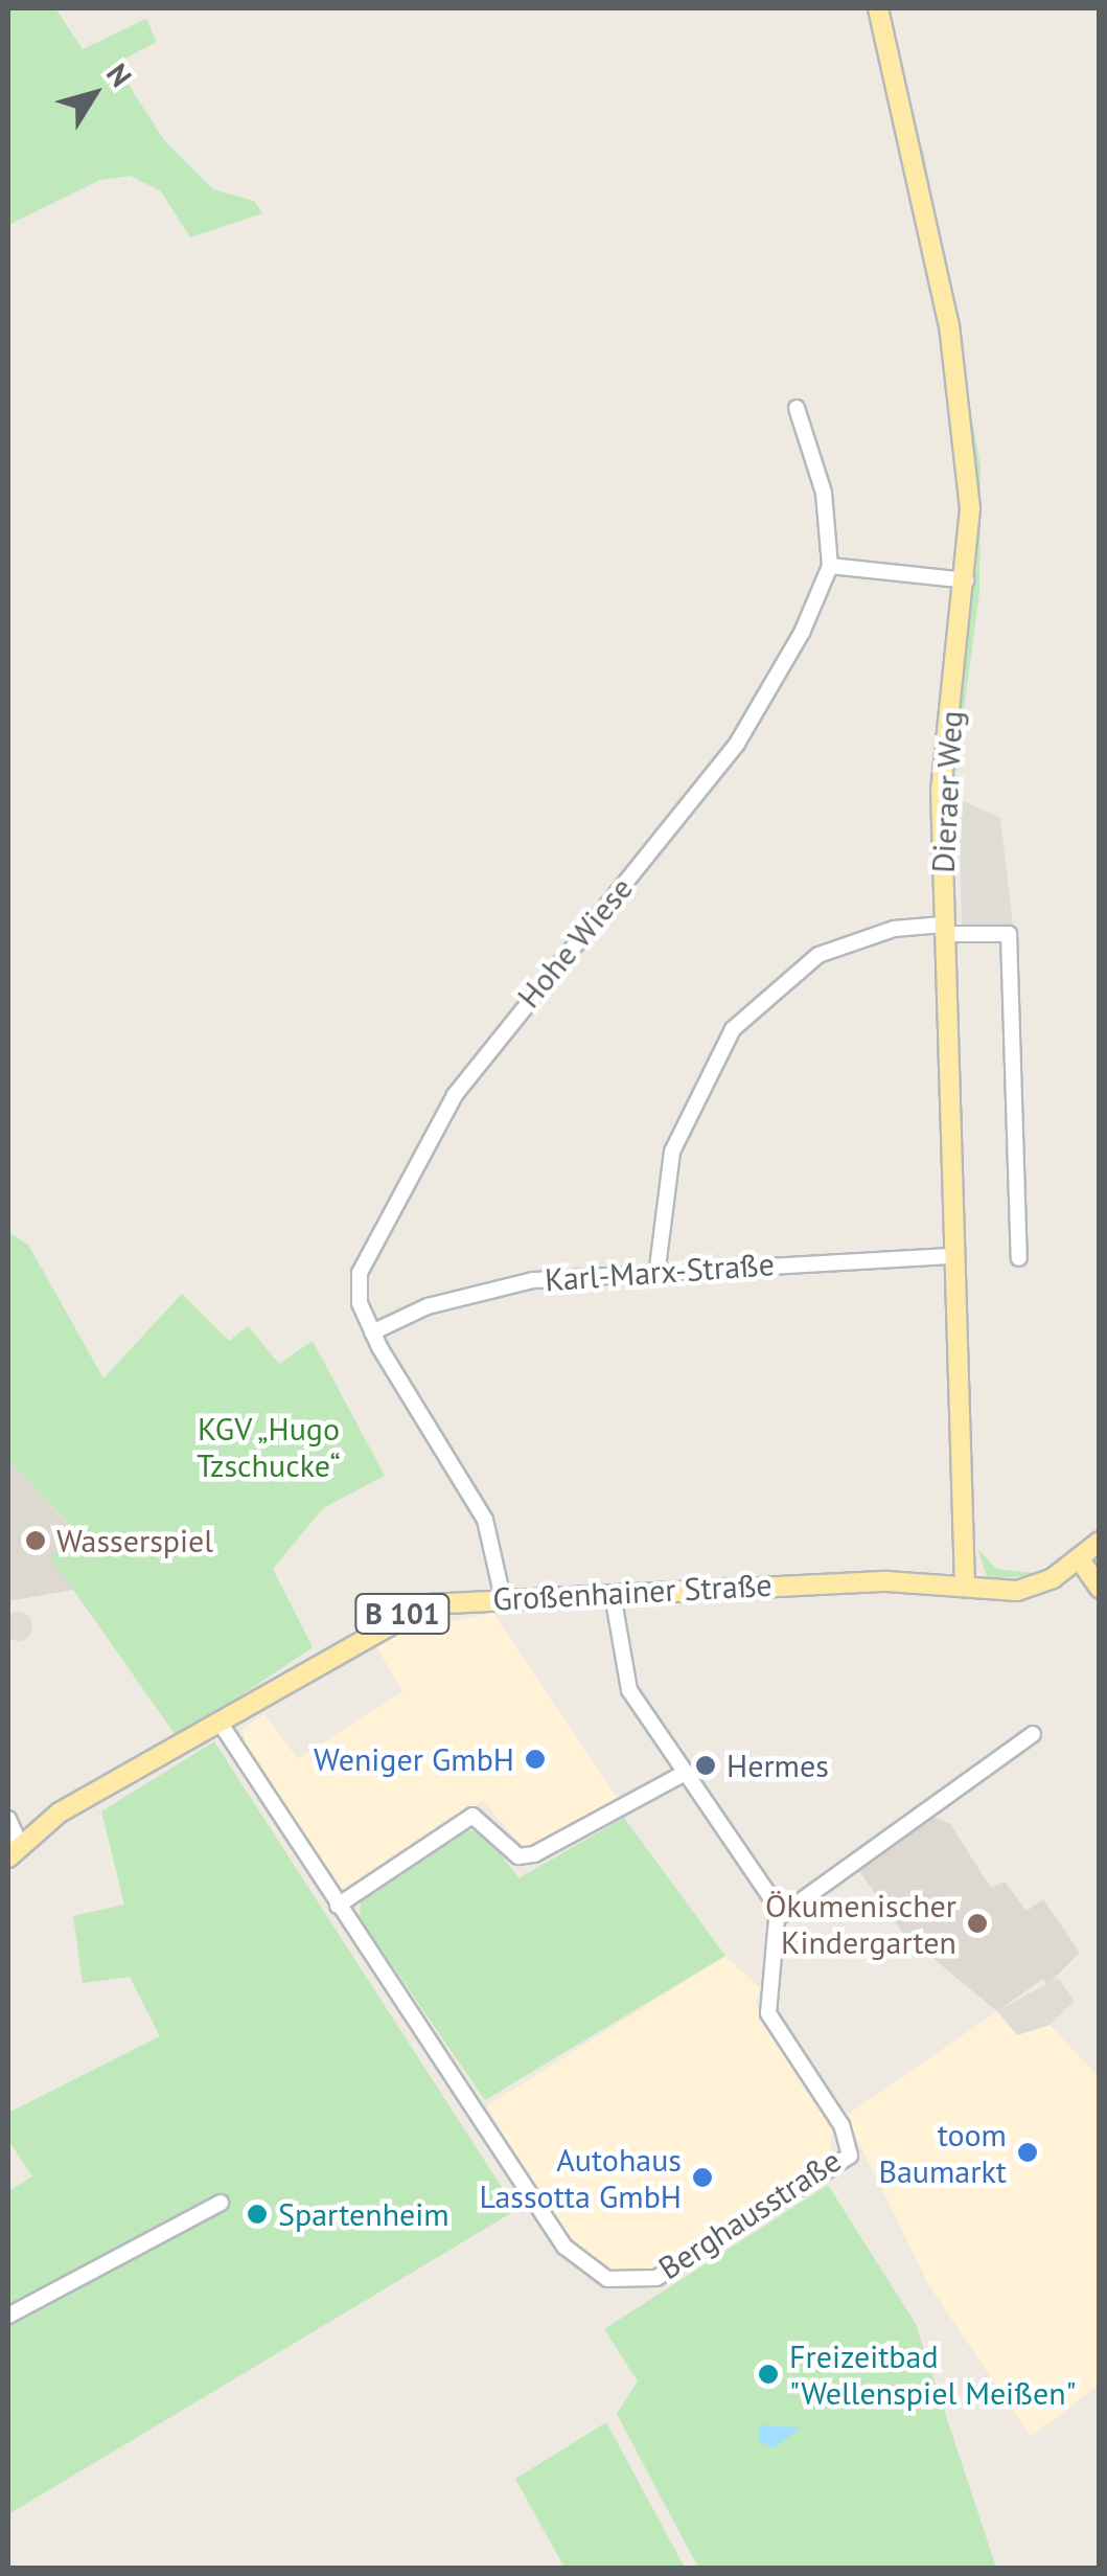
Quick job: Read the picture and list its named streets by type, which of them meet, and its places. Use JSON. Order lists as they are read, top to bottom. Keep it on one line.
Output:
{"streets":{"main road":["Dieraer Weg","Großenhainer Straße","B 101"],"street":["Hohe Wiese","Karl-Marx-Straße","Berghausstraße"]},"crossings":[["Dieraer Weg","Karl-Marx-Straße"],["Dieraer Weg","Großenhainer Straße"],["Hohe Wiese","Karl-Marx-Straße"],["Hohe Wiese","Großenhainer Straße"],["Großenhainer Straße","B 101"],["Großenhainer Straße","Berghausstraße"]],"parks":["KGV „Hugo Tzschucke“"],"places":["Wasserspiel","Weniger GmbH","Hermes","Ökumenischer Kindergarten","toom Baumarkt","Autohaus Lassotta GmbH","Spartenheim","Freizeitbad \"Wellenspiel Meißen\""],"north":"top right"}
